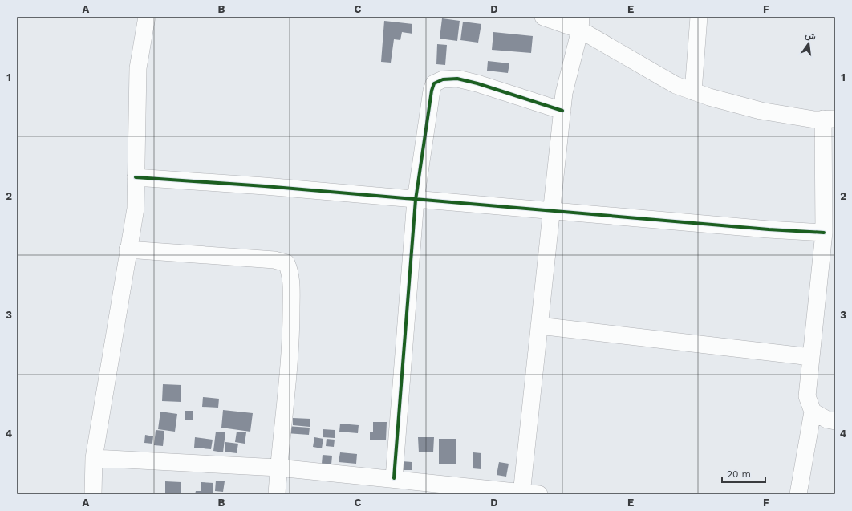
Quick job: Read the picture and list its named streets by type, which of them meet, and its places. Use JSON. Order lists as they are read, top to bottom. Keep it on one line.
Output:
{"scale_bar":"20 m","north":"top","grid":{"columns":["A","B","C","D","E","F"],"rows":["1","2","3","4"]}}
